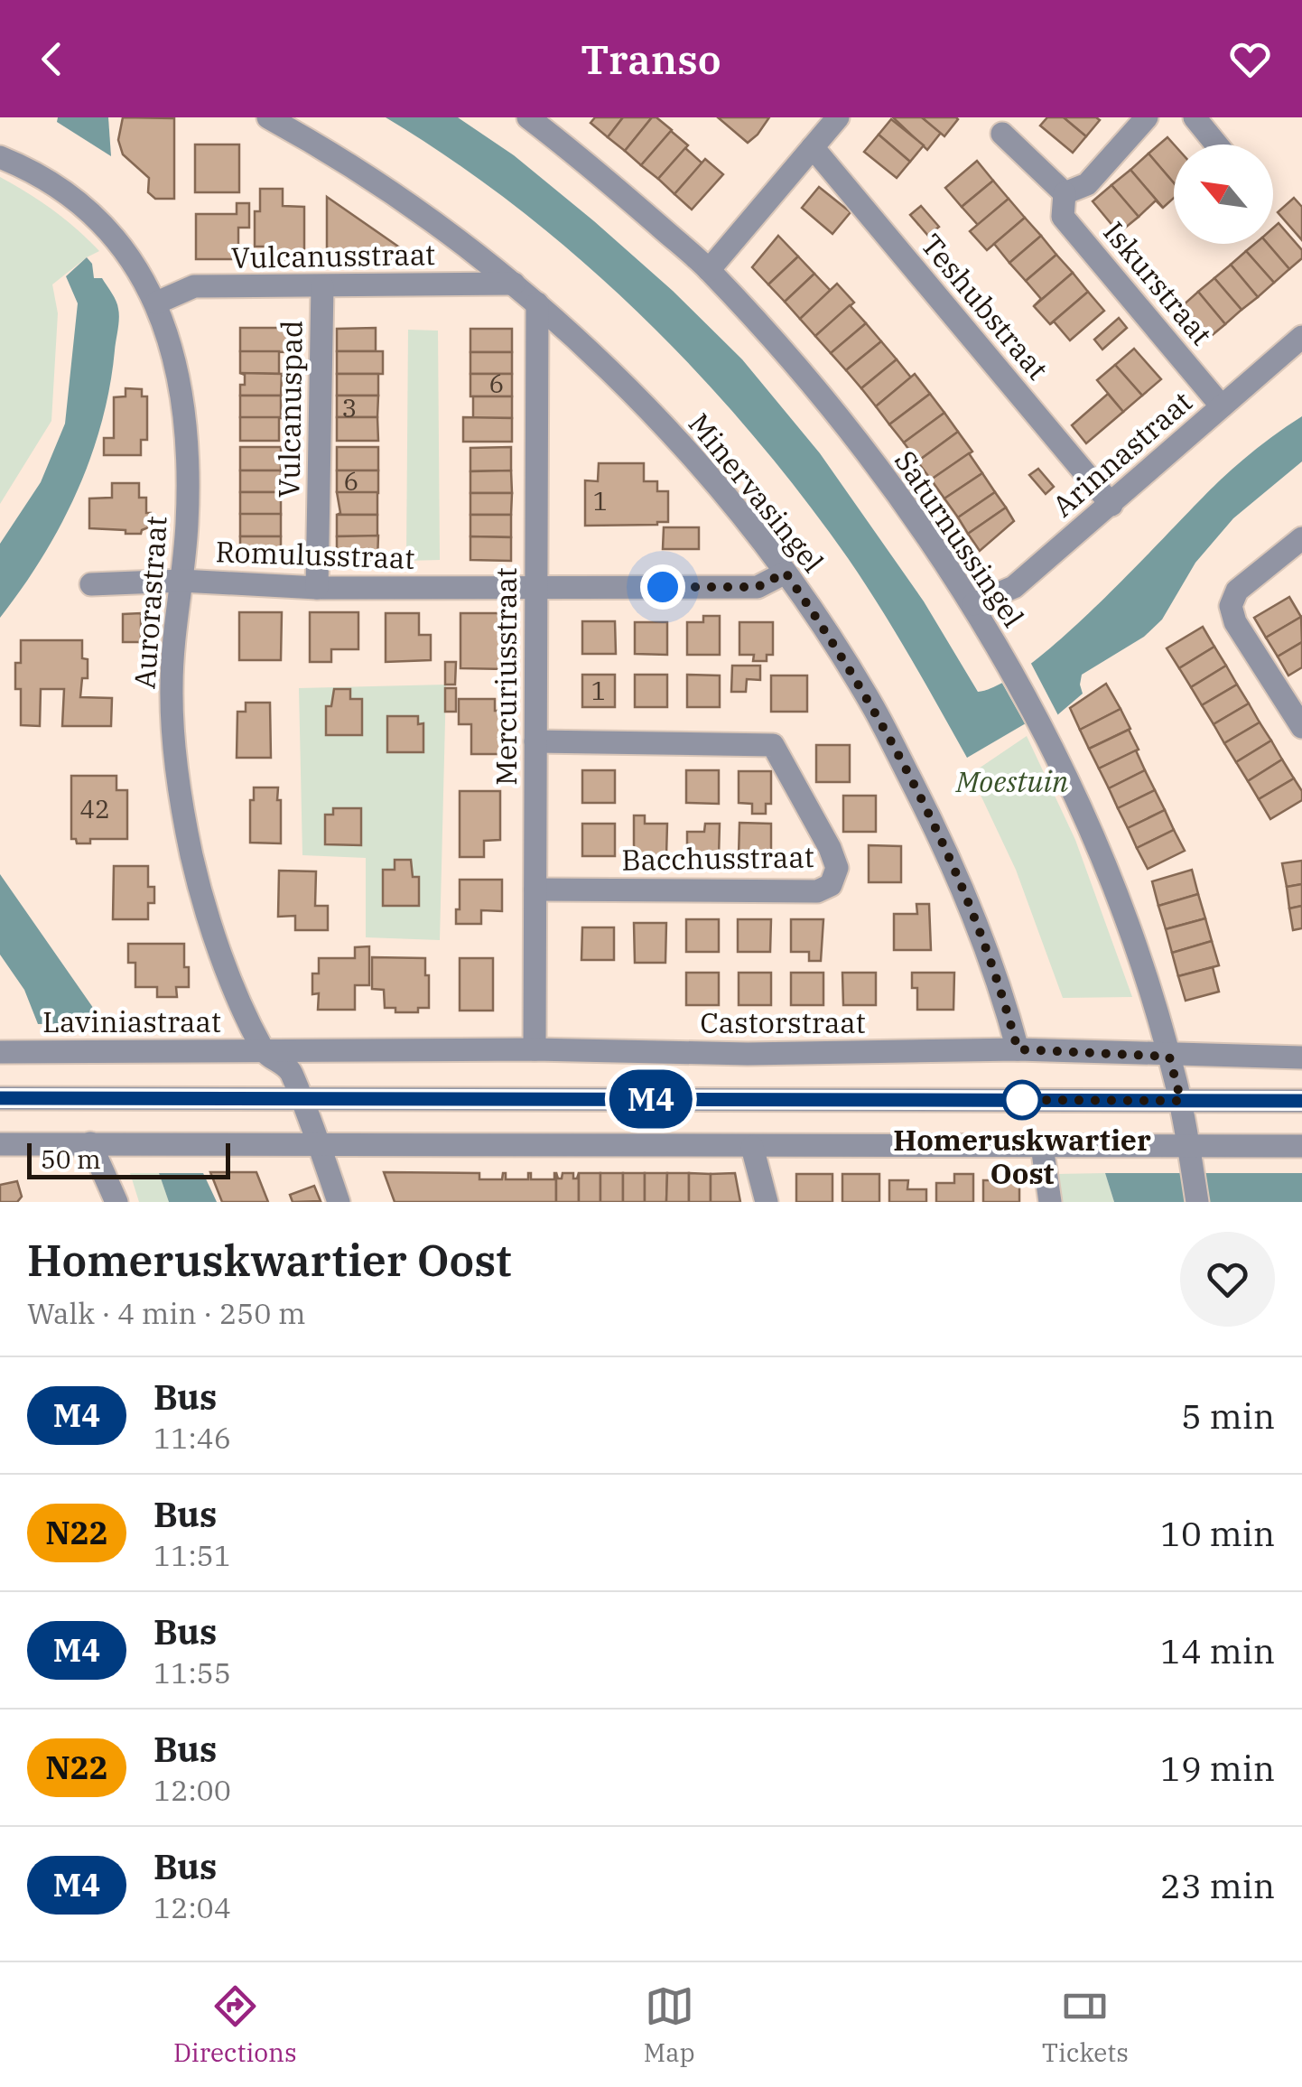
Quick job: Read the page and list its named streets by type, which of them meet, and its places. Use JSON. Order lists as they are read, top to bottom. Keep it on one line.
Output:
{"streets":{"street":["Vulcanusstraat","Iskurstraat","Teshubstraat","Vulcanuspad","Arinnastraat","Minervasingel","Saturnussingel","Romulusstraat","Aurorastraat","Mercuriusstraat","Bacchusstraat","Laviniastraat","Castorstraat"]},"crossings":[["Vulcanusstraat","Vulcanuspad"],["Vulcanusstraat","Minervasingel"],["Vulcanusstraat","Aurorastraat"],["Iskurstraat","Arinnastraat"],["Teshubstraat","Arinnastraat"],["Vulcanuspad","Romulusstraat"],["Arinnastraat","Saturnussingel"],["Minervasingel","Romulusstraat"],["Minervasingel","Mercuriusstraat"],["Minervasingel","Castorstraat"],["Saturnussingel","Castorstraat"],["Romulusstraat","Aurorastraat"],["Romulusstraat","Mercuriusstraat"],["Aurorastraat","Laviniastraat"],["Aurorastraat","Castorstraat"],["Mercuriusstraat","Bacchusstraat"],["Mercuriusstraat","Castorstraat"],["Laviniastraat","Castorstraat"]],"parks":["Moestuin"],"places":["Homeruskwartier Oost"],"lines":["bus line M4"],"house_numbers":["6","3","6","1","1","42"],"scale_bar":"50 m","north":"top left","page":{"header":"Transo","on_map":"M4","scale":"50 m","heading":["Homeruskwartier Oost","Walk · 4 min · 250 m"],"list":[{"mark":"M4","name":"Bus","note":"11:46","value":"5 min"},{"mark":"N22","name":"Bus","note":"11:51","value":"10 min"},{"mark":"M4","name":"Bus","note":"11:55","value":"14 min"},{"mark":"N22","name":"Bus","note":"12:00","value":"19 min"},{"mark":"M4","name":"Bus","note":"12:04","value":"23 min"}],"tabs":["Directions","Map","Tickets"]}}
